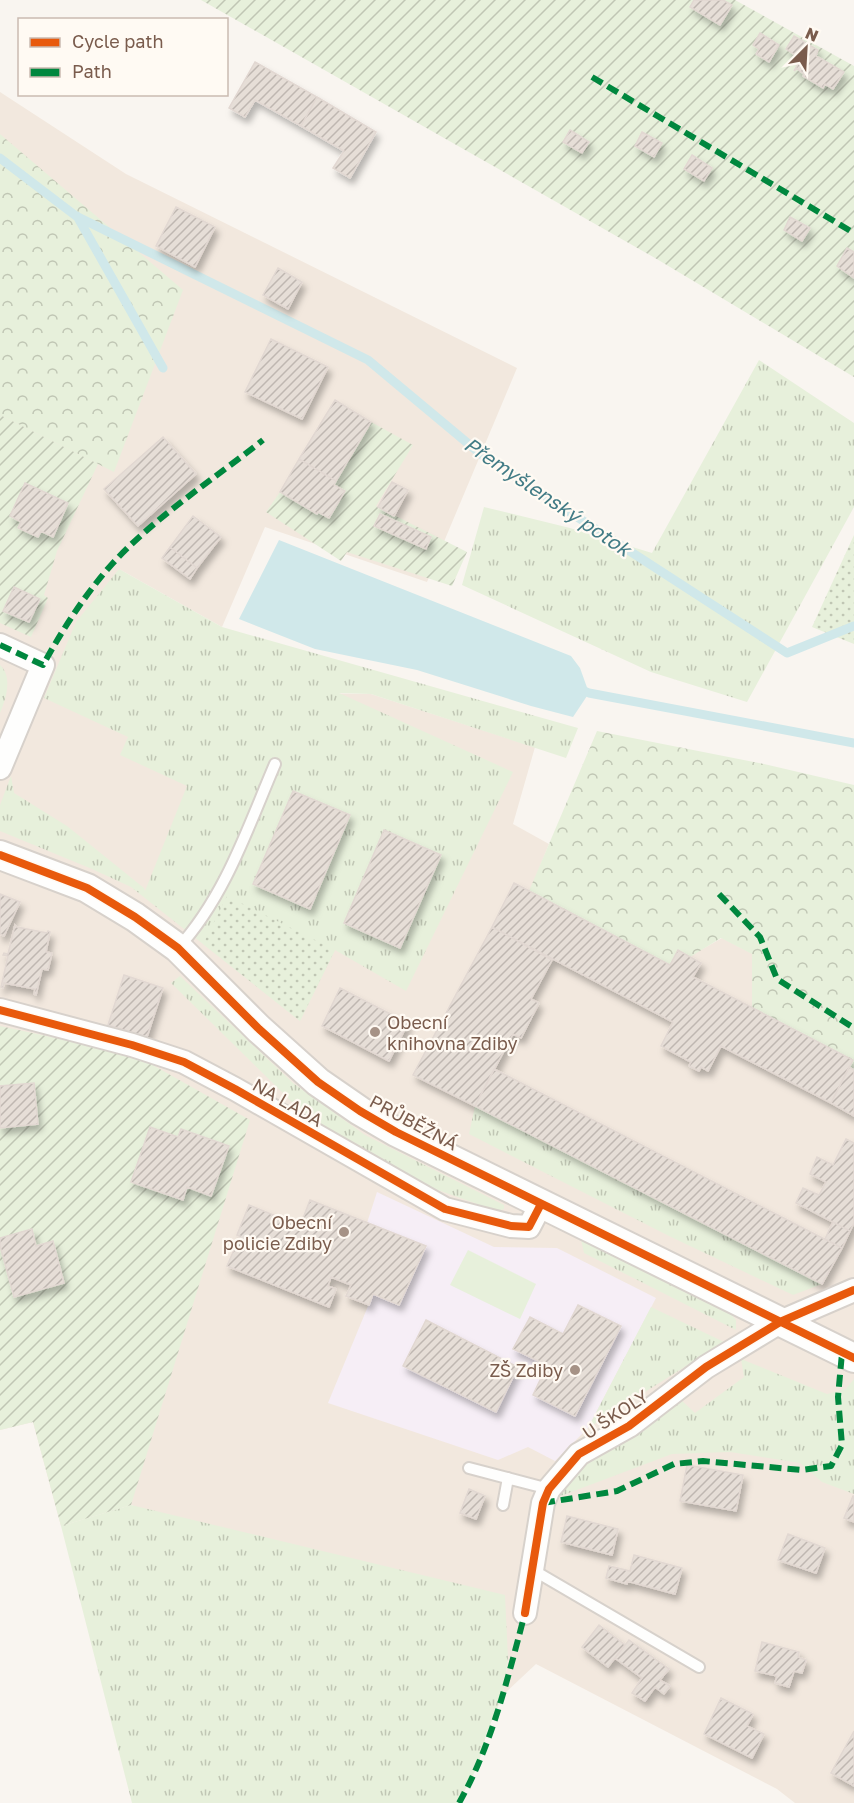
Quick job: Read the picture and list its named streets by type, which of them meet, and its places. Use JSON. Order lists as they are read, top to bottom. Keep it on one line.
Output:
{"streets":{"street":["NA LADA","PRŮBĚŽNÁ","U ŠKOLY"]},"crossings":[["NA LADA","PRŮBĚŽNÁ"],["PRŮBĚŽNÁ","U ŠKOLY"]],"water":["Přemyšlenský potok"],"places":["Obecní knihovna Zdiby","Obecní policie Zdiby","ZŠ Zdiby"],"legend":["Cycle path","Path"],"north":"top right"}
